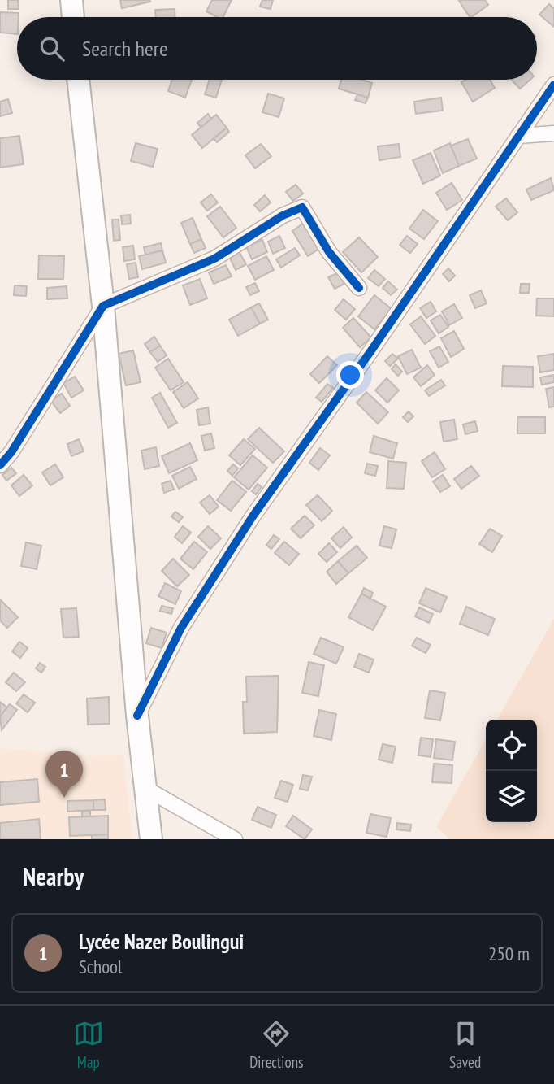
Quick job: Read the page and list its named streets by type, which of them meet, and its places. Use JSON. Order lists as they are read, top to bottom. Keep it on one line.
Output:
{"page":{"search":"Search here","pins":"1","heading":"Nearby","list":[{"mark":"1","name":"Lycée Nazer Boulingui","note":"School","value":"250 m"}],"nav":["Map","Directions","Saved"]}}
